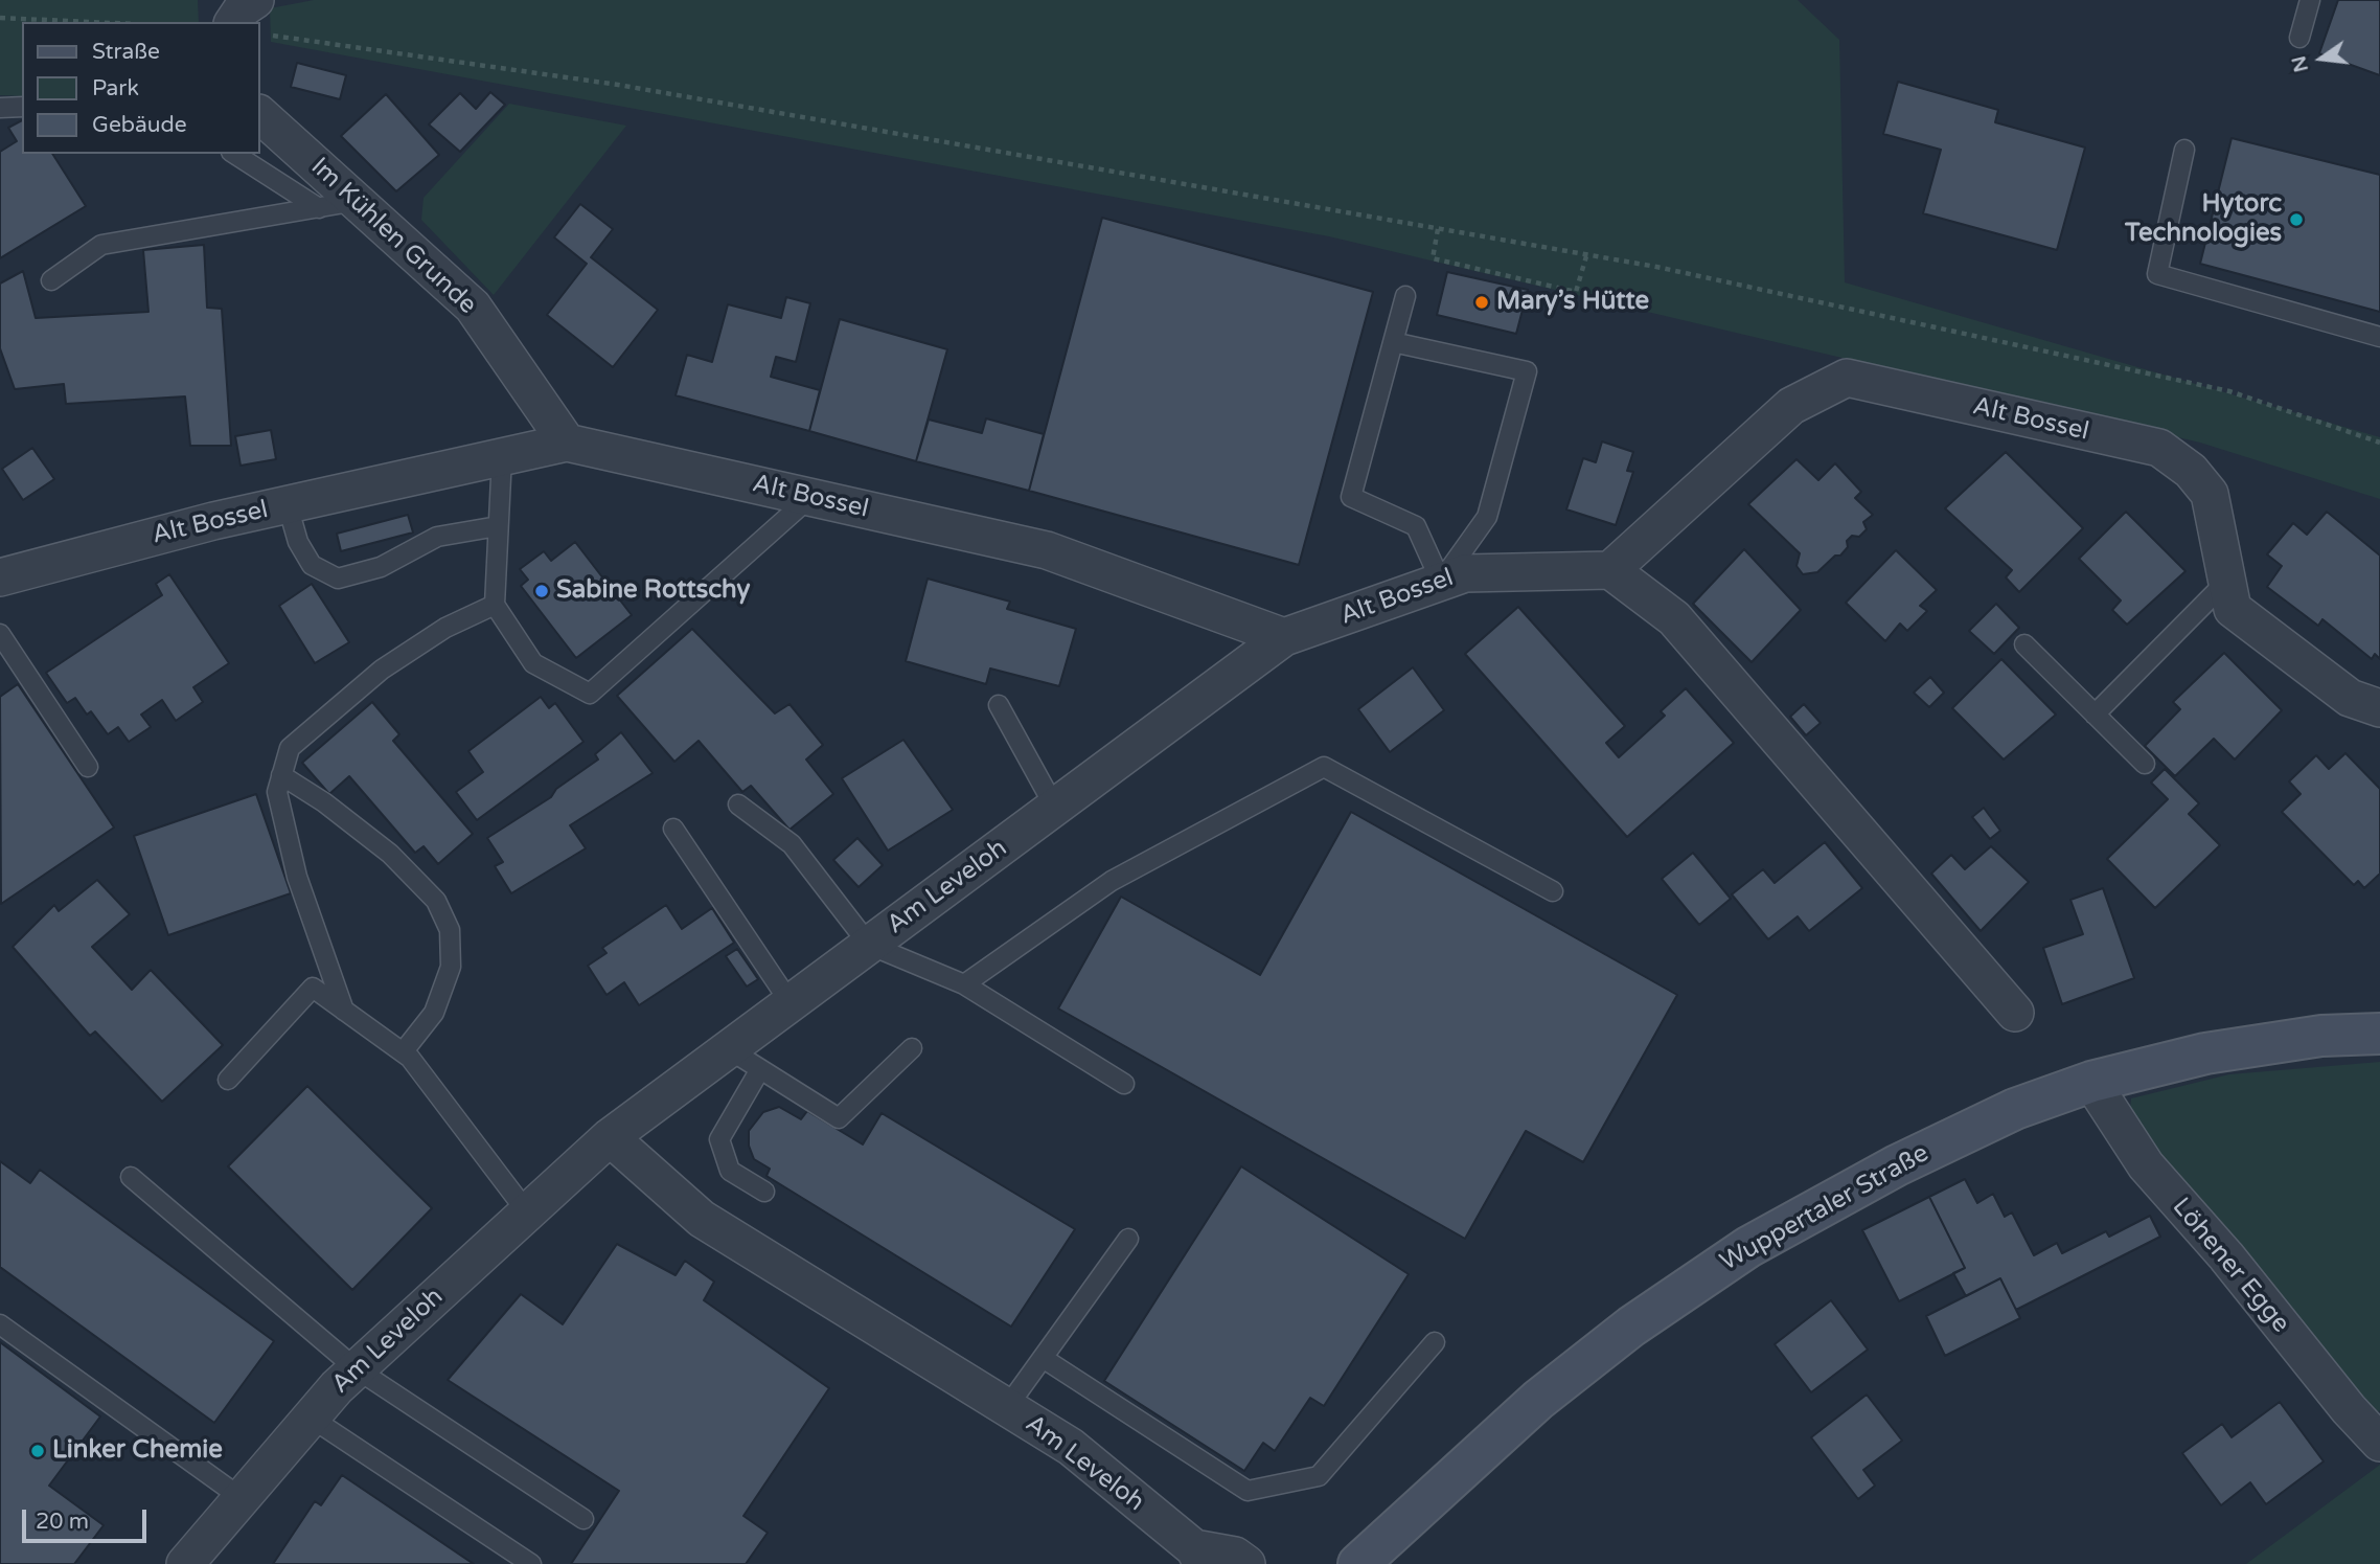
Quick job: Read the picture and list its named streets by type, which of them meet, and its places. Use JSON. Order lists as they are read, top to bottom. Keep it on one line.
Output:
{"streets":{"main road":["Wuppertaler Straße"],"street":["Im Kühlen Grunde","Alt Bossel","Am Leveloh","Löhener Egge"]},"crossings":[["Im Kühlen Grunde","Alt Bossel"],["Alt Bossel","Am Leveloh"],["Wuppertaler Straße","Löhener Egge"]],"places":["Hytorc Technologies","Mary’s Hütte","Sabine Rottschy","Linker Chemie"],"legend":["Straße","Park","Gebäude"],"scale_bar":"20 m","north":"left"}
